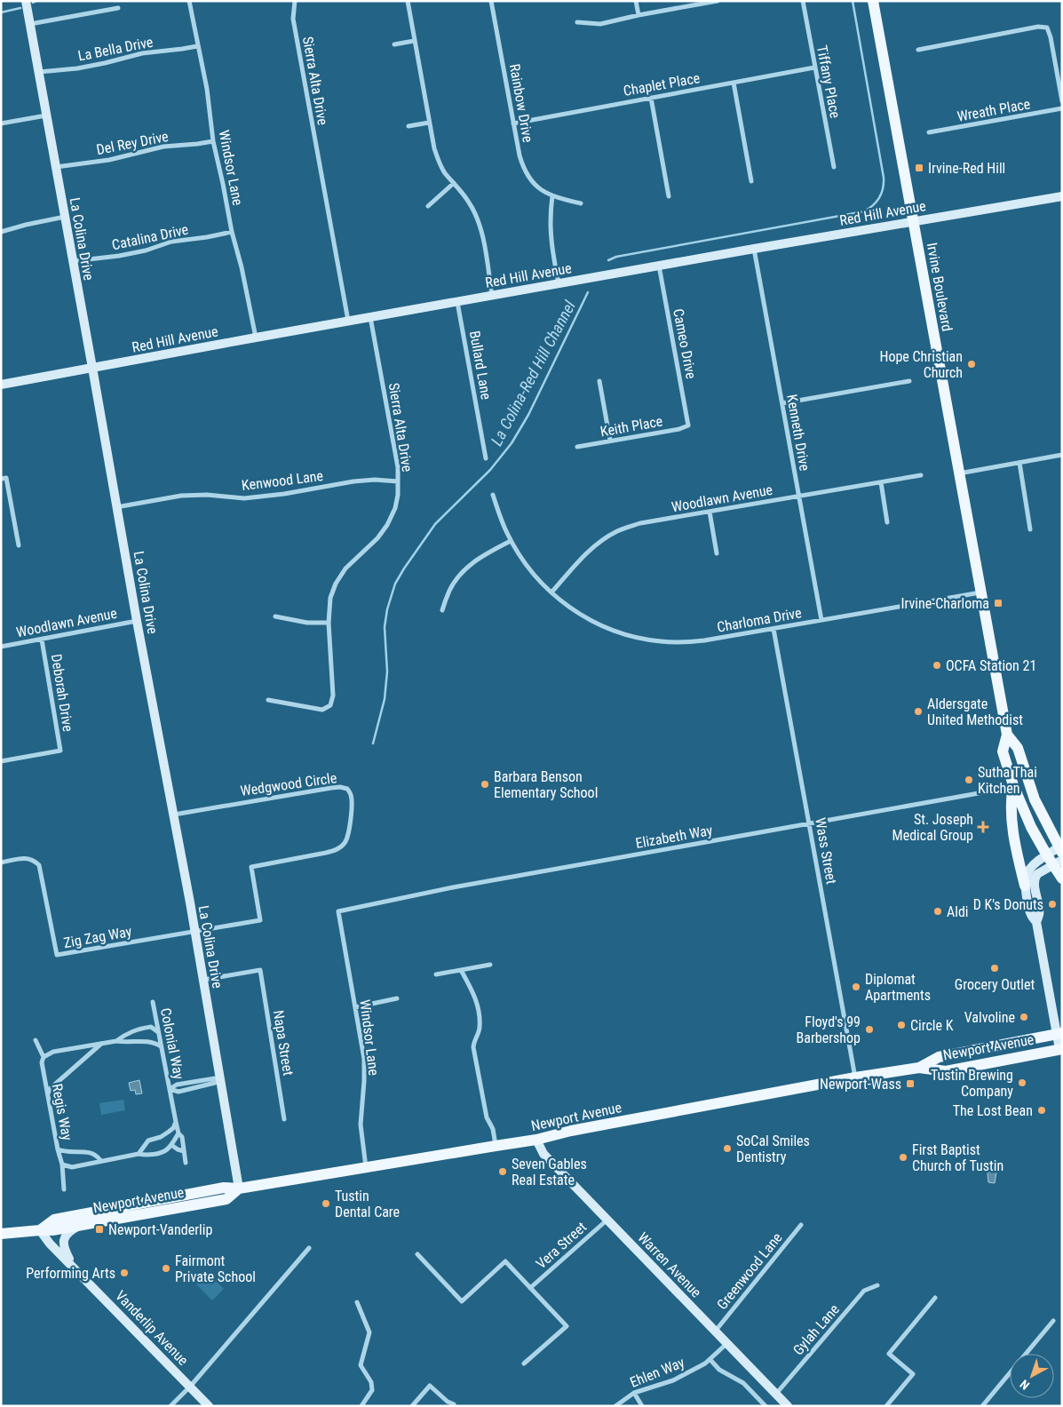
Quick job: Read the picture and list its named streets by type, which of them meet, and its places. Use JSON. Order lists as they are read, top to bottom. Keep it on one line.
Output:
{"streets":{"main road":["Irvine Boulevard","Newport Avenue"],"street":["La Bella Drive","Sierra Alta Drive","Tiffany Place","Chaplet Place","Rainbow Drive","Wreath Place","Del Rey Drive","Windsor Lane","Red Hill Avenue","Catalina Drive","La Colina Drive","Cameo Drive","Bullard Lane","Keith Place","Kenneth Drive","Kenwood Lane","Woodlawn Avenue","Charloma Drive","Deborah Drive","Wedgwood Circle","Elizabeth Way","Wass Street","Zig Zag Way","Napa Street","Colonial Way","Regis Way","Vera Street","Warren Avenue","Greenwood Lane","Vanderlip Avenue","Gylah Lane","Ehlen Way"]},"crossings":[["La Bella Drive","Windsor Lane"],["La Bella Drive","La Colina Drive"],["Sierra Alta Drive","Red Hill Avenue"],["Sierra Alta Drive","Kenwood Lane"],["Tiffany Place","Chaplet Place"],["Chaplet Place","Rainbow Drive"],["Del Rey Drive","Windsor Lane"],["Del Rey Drive","La Colina Drive"],["Windsor Lane","Red Hill Avenue"],["Windsor Lane","Catalina Drive"],["Windsor Lane","Elizabeth Way"],["Windsor Lane","Newport Avenue"],["Red Hill Avenue","La Colina Drive"],["Red Hill Avenue","Irvine Boulevard"],["Red Hill Avenue","Cameo Drive"],["Red Hill Avenue","Bullard Lane"],["Red Hill Avenue","Kenneth Drive"],["Catalina Drive","La Colina Drive"],["La Colina Drive","Kenwood Lane"],["La Colina Drive","Woodlawn Avenue"],["La Colina Drive","Wedgwood Circle"],["La Colina Drive","Zig Zag Way"],["La Colina Drive","Napa Street"],["La Colina Drive","Colonial Way"],["La Colina Drive","Newport Avenue"],["Irvine Boulevard","Charloma Drive"],["Irvine Boulevard","Elizabeth Way"],["Cameo Drive","Keith Place"],["Kenneth Drive","Woodlawn Avenue"],["Kenneth Drive","Charloma Drive"],["Woodlawn Avenue","Charloma Drive"],["Woodlawn Avenue","Deborah Drive"],["Charloma Drive","Wass Street"],["Wedgwood Circle","Zig Zag Way"],["Elizabeth Way","Wass Street"],["Wass Street","Newport Avenue"],["Colonial Way","Regis Way"],["Newport Avenue","Warren Avenue"],["Newport Avenue","Vanderlip Avenue"],["Vera Street","Warren Avenue"],["Warren Avenue","Greenwood Lane"],["Warren Avenue","Gylah Lane"],["Warren Avenue","Ehlen Way"]],"water":["La Colina-Red Hill Channel"],"places":{"transit":["Irvine-Red Hill","Irvine-Charloma","Newport-Wass","Newport-Vanderlip"],"other":["Hope Christian Church","OCFA Station 21","Aldersgate United Methodist","Sutha Thai Kitchen","Barbara Benson Elementary School","D K's Donuts","Aldi","Grocery Outlet","Diplomat Apartments","Valvoline","Circle K","Floyd's 99 Barbershop","Tustin Brewing Company","The Lost Bean","SoCal Smiles Dentistry","First Baptist Church of Tustin","Seven Gables Real Estate","Tustin Dental Care","Fairmont Private School","Performing Arts"],"health":["St. Joseph Medical Group"]},"north":"bottom left"}
